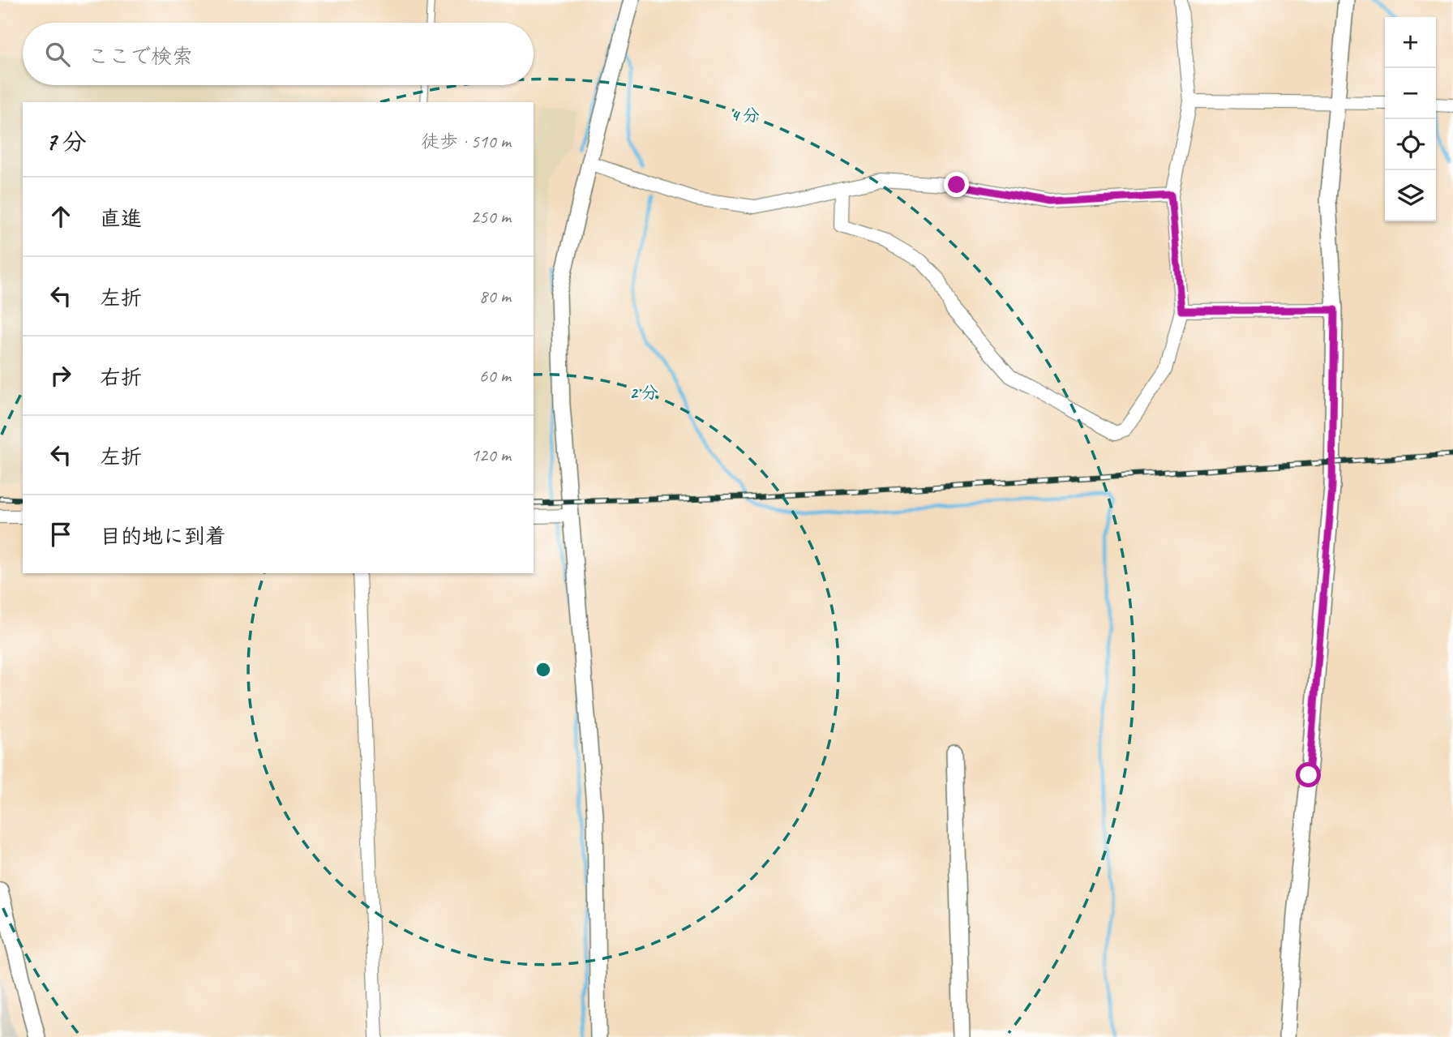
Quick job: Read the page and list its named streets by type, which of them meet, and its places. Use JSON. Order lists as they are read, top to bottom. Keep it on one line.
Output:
{"page":{"map_buttons":["+","−"],"search":"ここで検索","heading":["7 分","徒歩 · 510 m"],"list":[["直進","250 m"],["左折","80 m"],["右折","60 m"],["左折","120 m"],"目的地に到着"]},"rings":["4 分","2 分"]}
